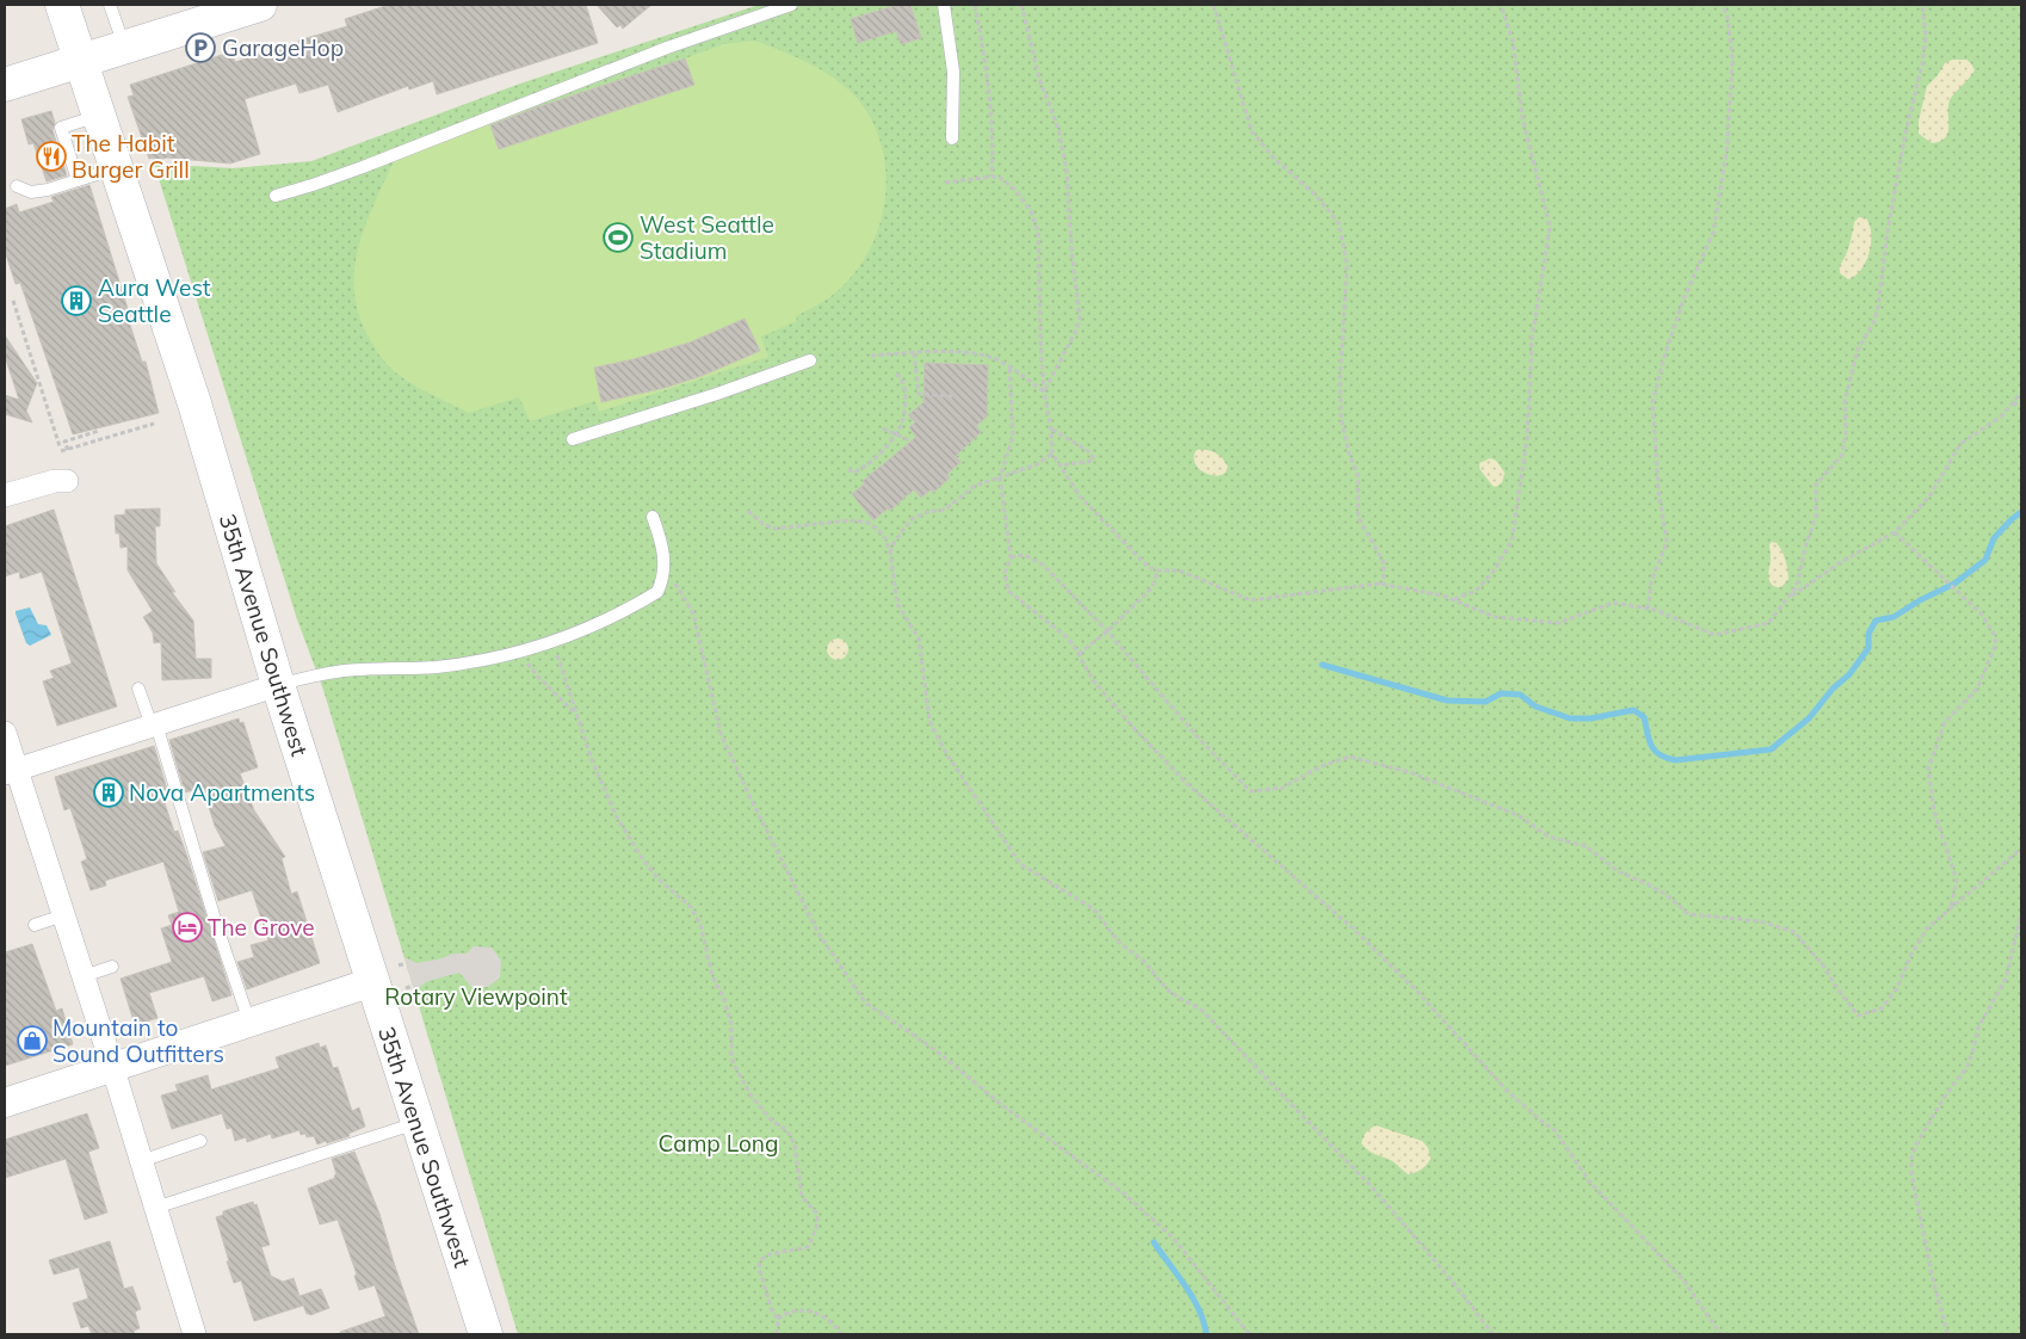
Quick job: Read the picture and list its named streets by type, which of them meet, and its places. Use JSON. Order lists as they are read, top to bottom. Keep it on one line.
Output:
{"streets":{"main road":["35th Avenue Southwest"]},"parks":["Rotary Viewpoint","Camp Long"],"places":{"parking":["GarageHop"],"restaurant":["The Habit Burger Grill"],"sports":["West Seattle Stadium"],"building":["Aura West Seattle","Nova Apartments"],"hotel":["The Grove"],"shop":["Mountain to Sound Outfitters"]}}
